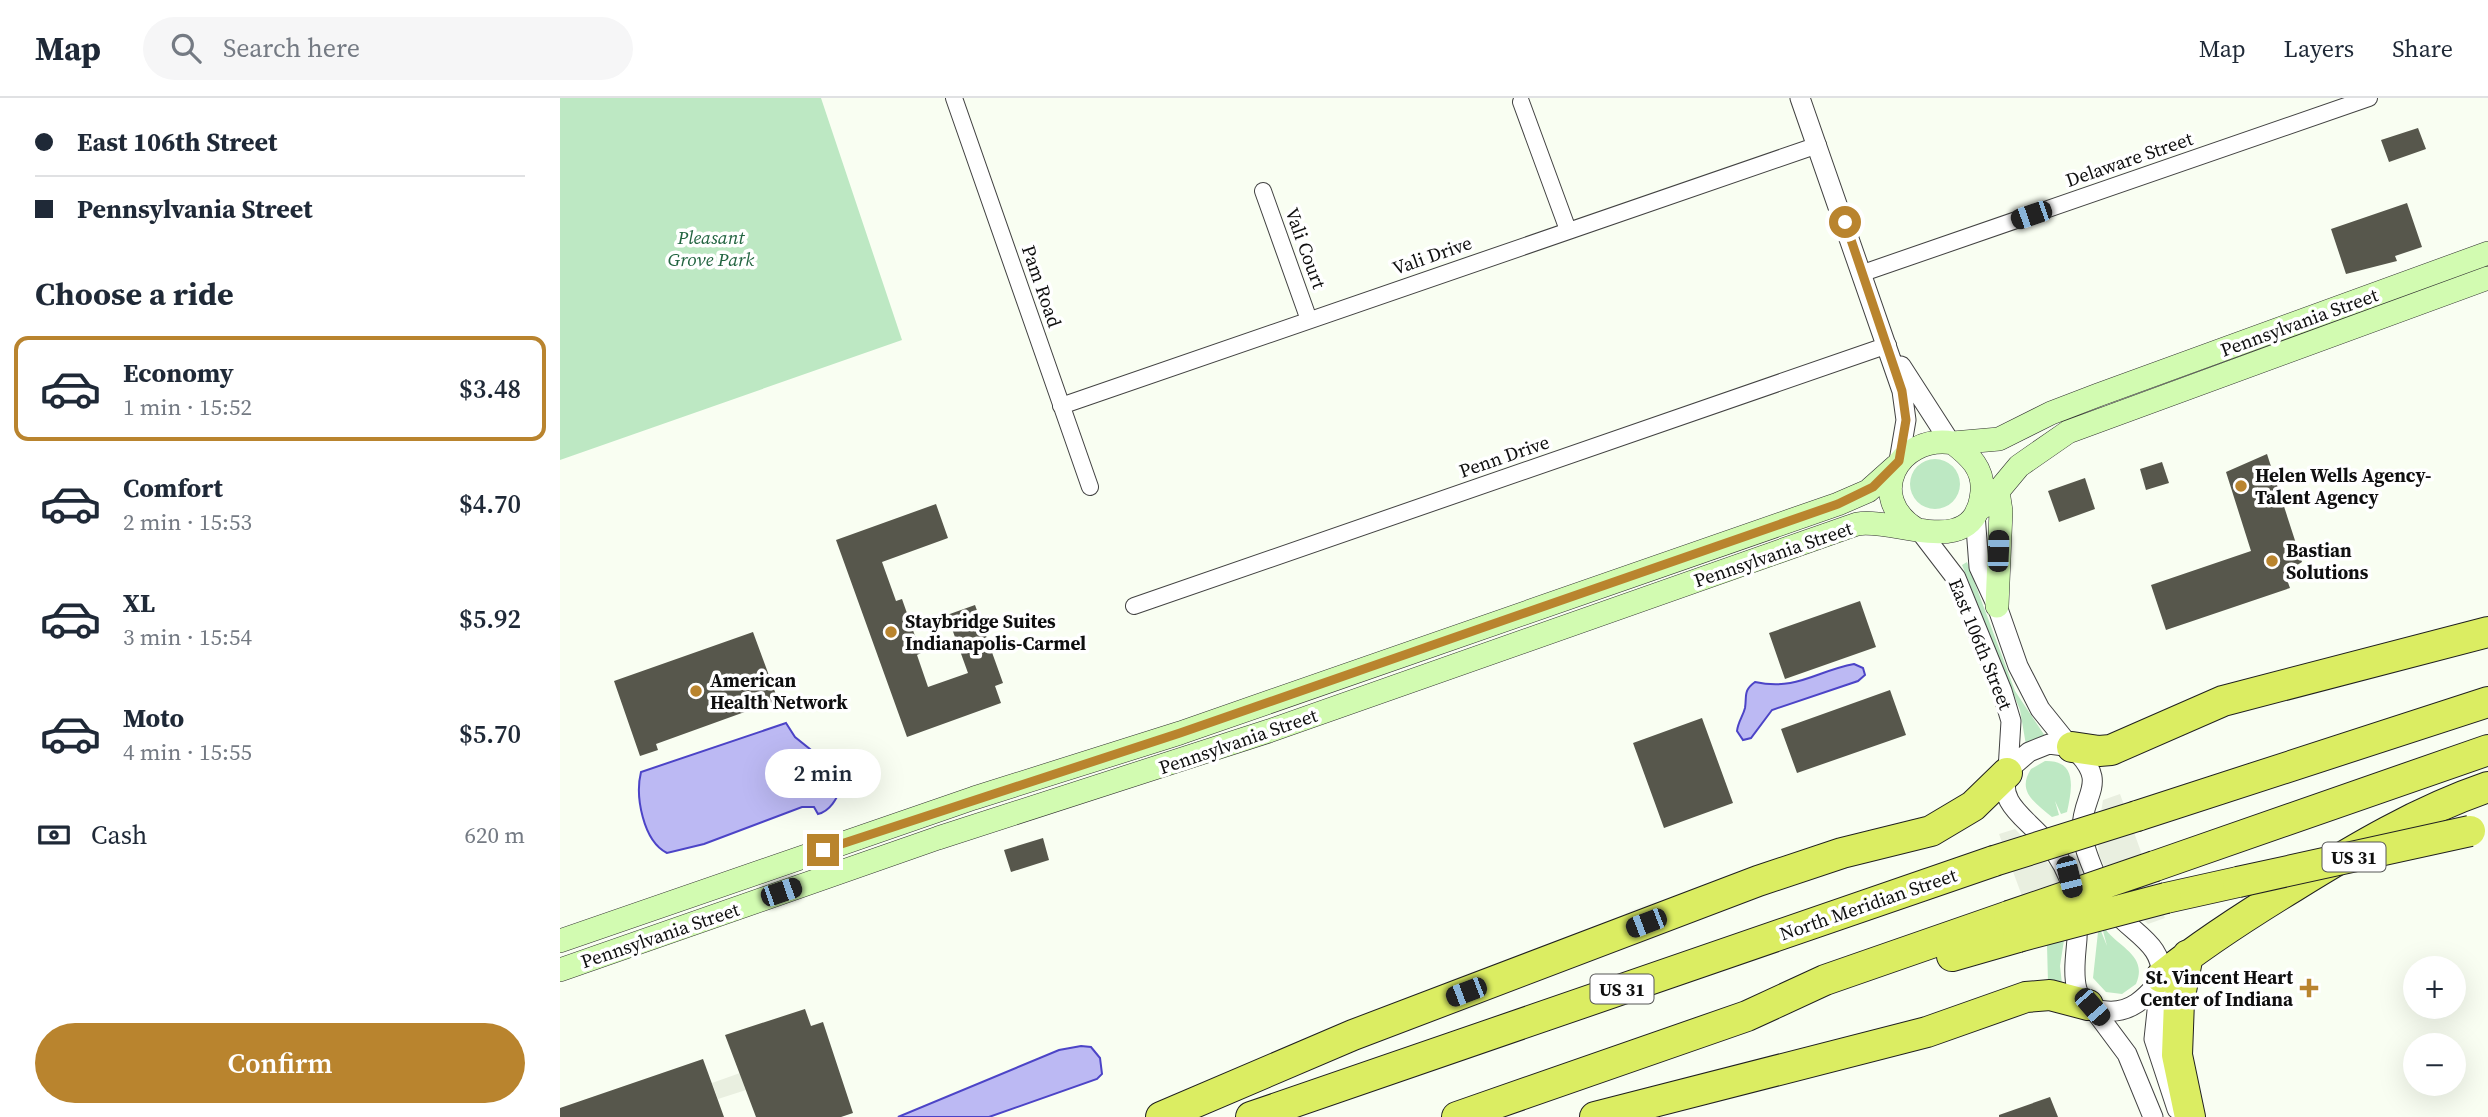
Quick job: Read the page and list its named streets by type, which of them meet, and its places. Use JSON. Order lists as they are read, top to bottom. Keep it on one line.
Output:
{"streets":{"highway":["US 31","North Meridian Street"],"main road":["Pennsylvania Street"],"street":["Delaware Street","Vali Court","Vali Drive","Pam Road","Penn Drive","East 106th Street"]},"crossings":[["Vali Court","Vali Drive"],["Vali Drive","Pam Road"],["Pennsylvania Street","East 106th Street"]],"parks":["Pleasant Grove Park"],"places":{"other":["Helen Wells Agency- Talent Agency","Bastian Solutions","Staybridge Suites Indianapolis-Carmel","American Health Network"],"health":["St. Vincent Heart Center of Indiana"]},"page":{"header":"Map","search":"Search here","nav":["Map","Layers","Share"],"banner":["East 106th Street","Pennsylvania Street"],"heading":"Choose a ride","list":[{"name":"Economy","note":"1 min · 15:52","value":"$3.48"},{"name":"Comfort","note":"2 min · 15:53","value":"$4.70"},{"name":"XL","note":"3 min · 15:54","value":"$5.92"},{"name":"Moto","note":"4 min · 15:55","value":"$5.70"}],"bubble":"2 min","pay":["Cash","620 m"],"map_buttons":["+","−"],"buttons":"Confirm"}}
